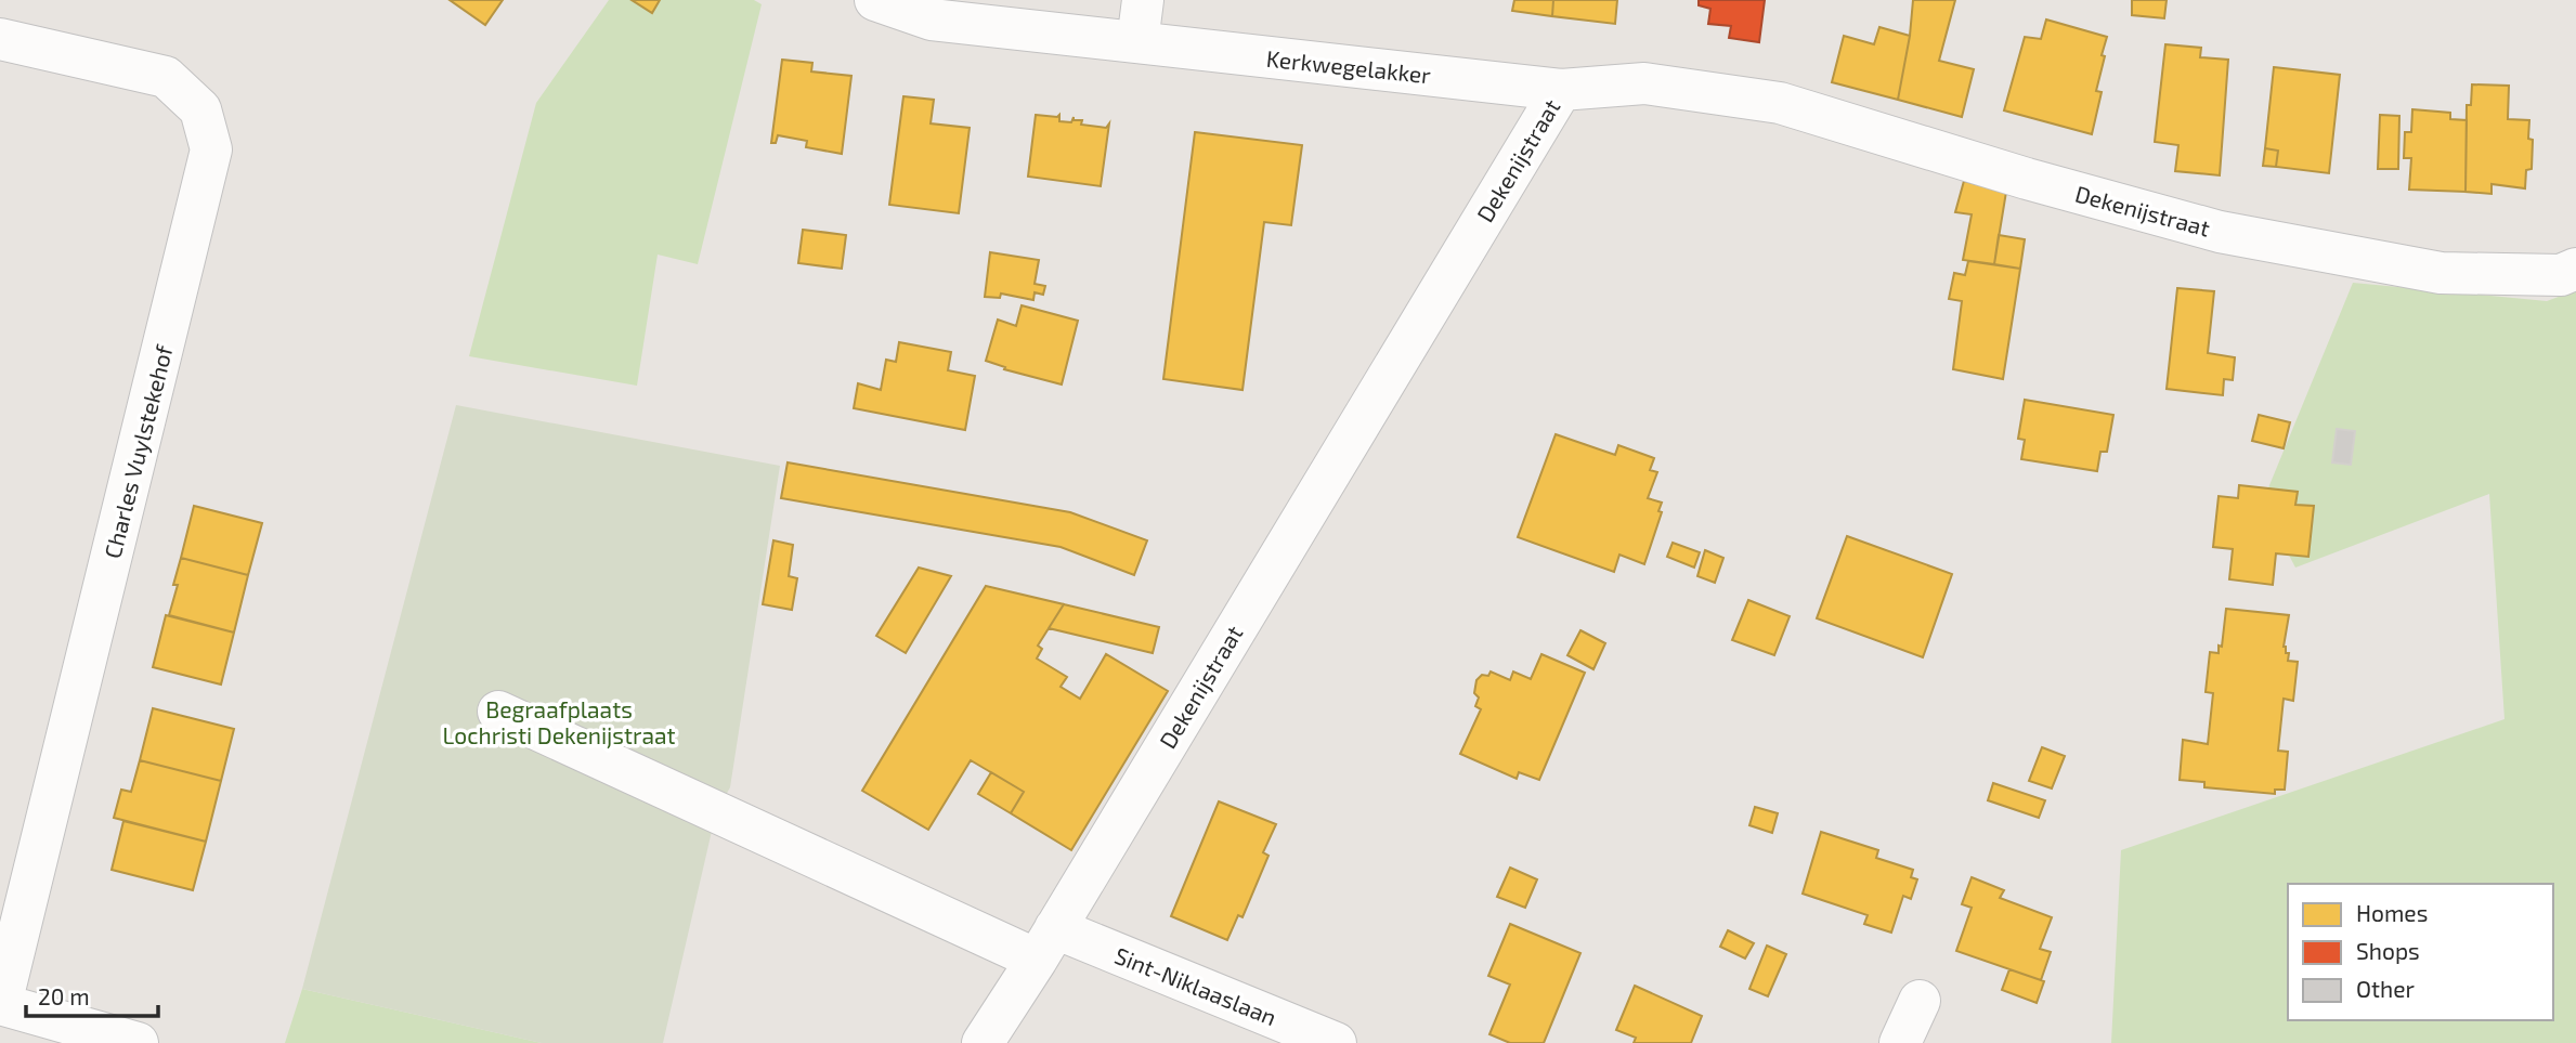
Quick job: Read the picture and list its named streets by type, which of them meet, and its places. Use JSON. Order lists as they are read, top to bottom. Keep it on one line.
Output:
{"streets":{"street":["Kerkwegelakker","Dekenijstraat","Charles Vuylstekehof","Sint-Niklaaslaan"]},"crossings":[["Kerkwegelakker","Dekenijstraat"],["Dekenijstraat","Sint-Niklaaslaan"]],"parks":["Begraafplaats Lochristi Dekenijstraat"],"legend":["Homes","Shops","Other"],"scale_bar":"20 m"}
